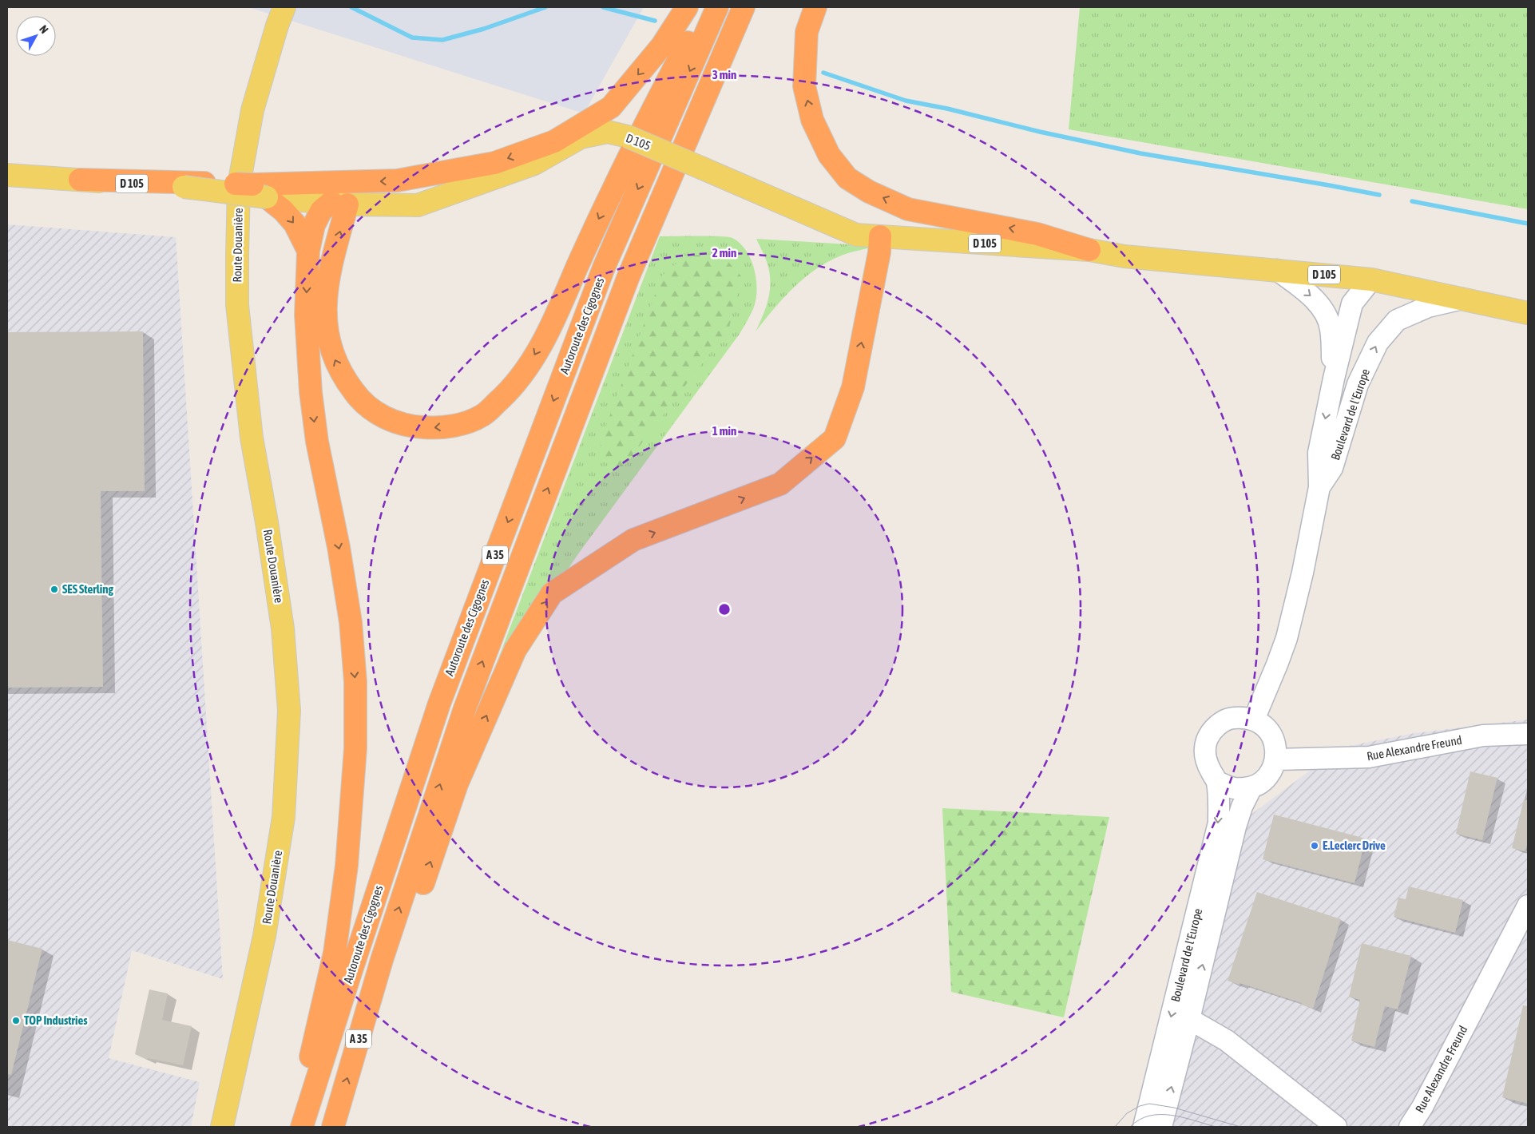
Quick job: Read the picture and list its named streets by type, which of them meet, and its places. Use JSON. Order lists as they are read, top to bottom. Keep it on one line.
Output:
{"streets":{"highway":["Autoroute des Cigognes","A 35"],"main road":["D 105","Route Douanière"],"street":["Boulevard de l'Europe","Rue Alexandre Freund"]},"crossings":[["D 105","Boulevard de l'Europe"],["Boulevard de l'Europe","Rue Alexandre Freund"]],"places":["SES Sterling","E.Leclerc Drive","TOP Industries"],"north":"top right","rings":["3 min","2 min","1 min"]}
